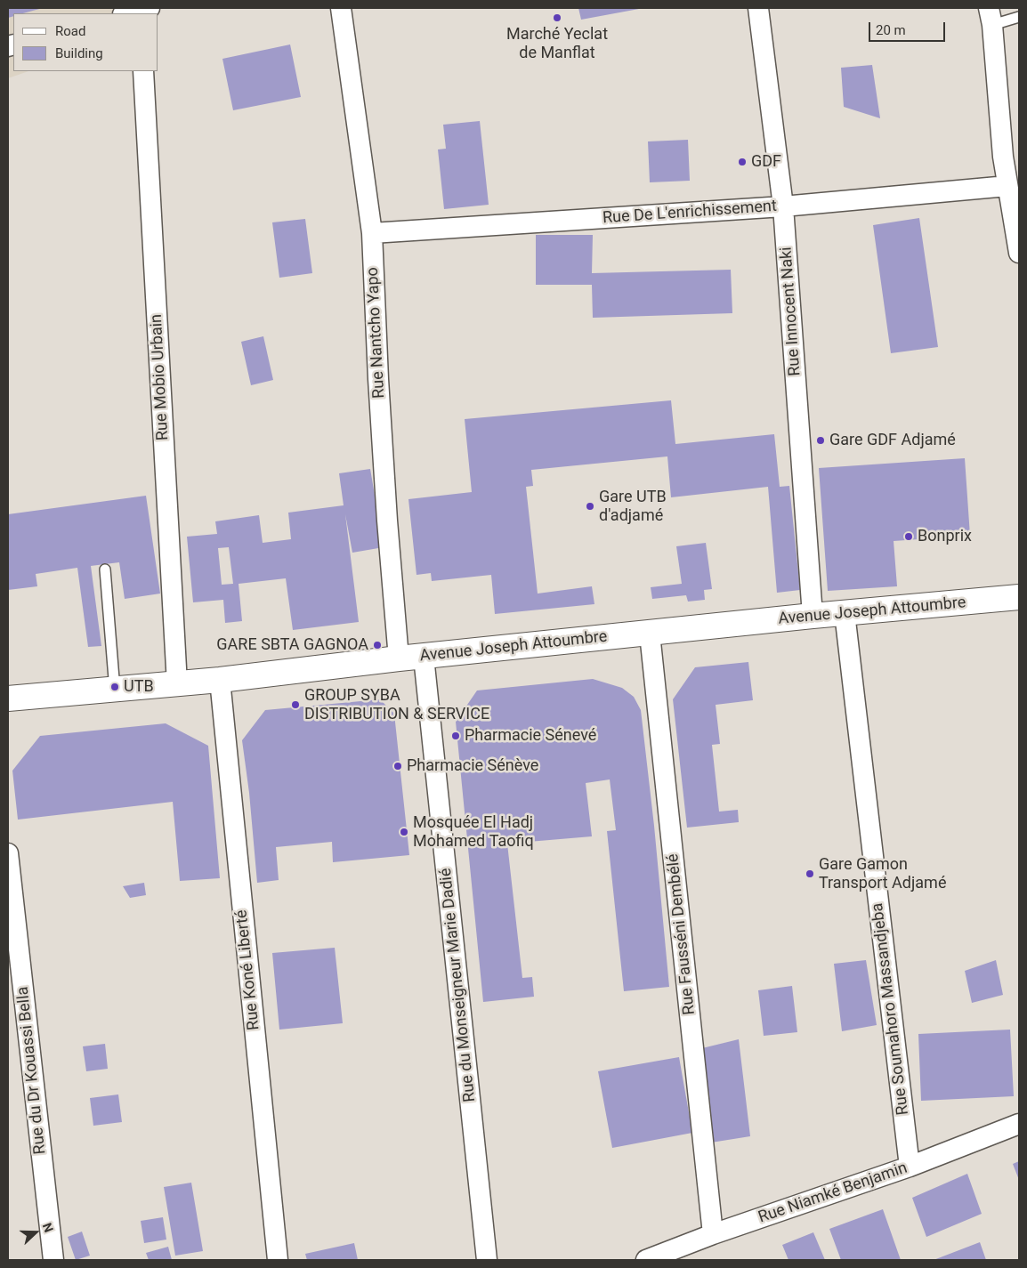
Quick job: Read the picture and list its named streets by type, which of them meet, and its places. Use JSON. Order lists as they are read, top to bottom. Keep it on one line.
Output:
{"streets":{"street":["Rue De L'enrichissement","Rue Innocent Naki","Rue Nantcho Yapo","Rue Mobio Urbain","Avenue Joseph Attoumbre","Rue Fausséni Dembélé","Rue Koné Liberté","Rue du Monseigneur Marie Dadié","Rue Soumahoro Massandjeba","Rue du Dr Kouassi Bella","Rue Niamké Benjamin"]},"crossings":[["Rue De L'enrichissement","Rue Innocent Naki"],["Rue De L'enrichissement","Rue Nantcho Yapo"],["Rue Innocent Naki","Avenue Joseph Attoumbre"],["Rue Nantcho Yapo","Avenue Joseph Attoumbre"],["Rue Mobio Urbain","Avenue Joseph Attoumbre"],["Avenue Joseph Attoumbre","Rue Fausséni Dembélé"],["Avenue Joseph Attoumbre","Rue Koné Liberté"],["Avenue Joseph Attoumbre","Rue du Monseigneur Marie Dadié"],["Avenue Joseph Attoumbre","Rue Soumahoro Massandjeba"],["Rue Fausséni Dembélé","Rue Niamké Benjamin"],["Rue Soumahoro Massandjeba","Rue Niamké Benjamin"]],"places":["Marché Yeclat de Manflat","GDF","Gare GDF Adjamé","Gare UTB d'adjamé","Bonprix","GARE SBTA GAGNOA","UTB","GROUP SYBA DISTRIBUTION & SERVICE","Pharmacie Sénevé","Pharmacie Sénève","Mosquée El Hadj Mohamed Taofiq","Gare Gamon Transport Adjamé"],"legend":["Road","Building"],"scale_bar":"20 m","north":"right"}
